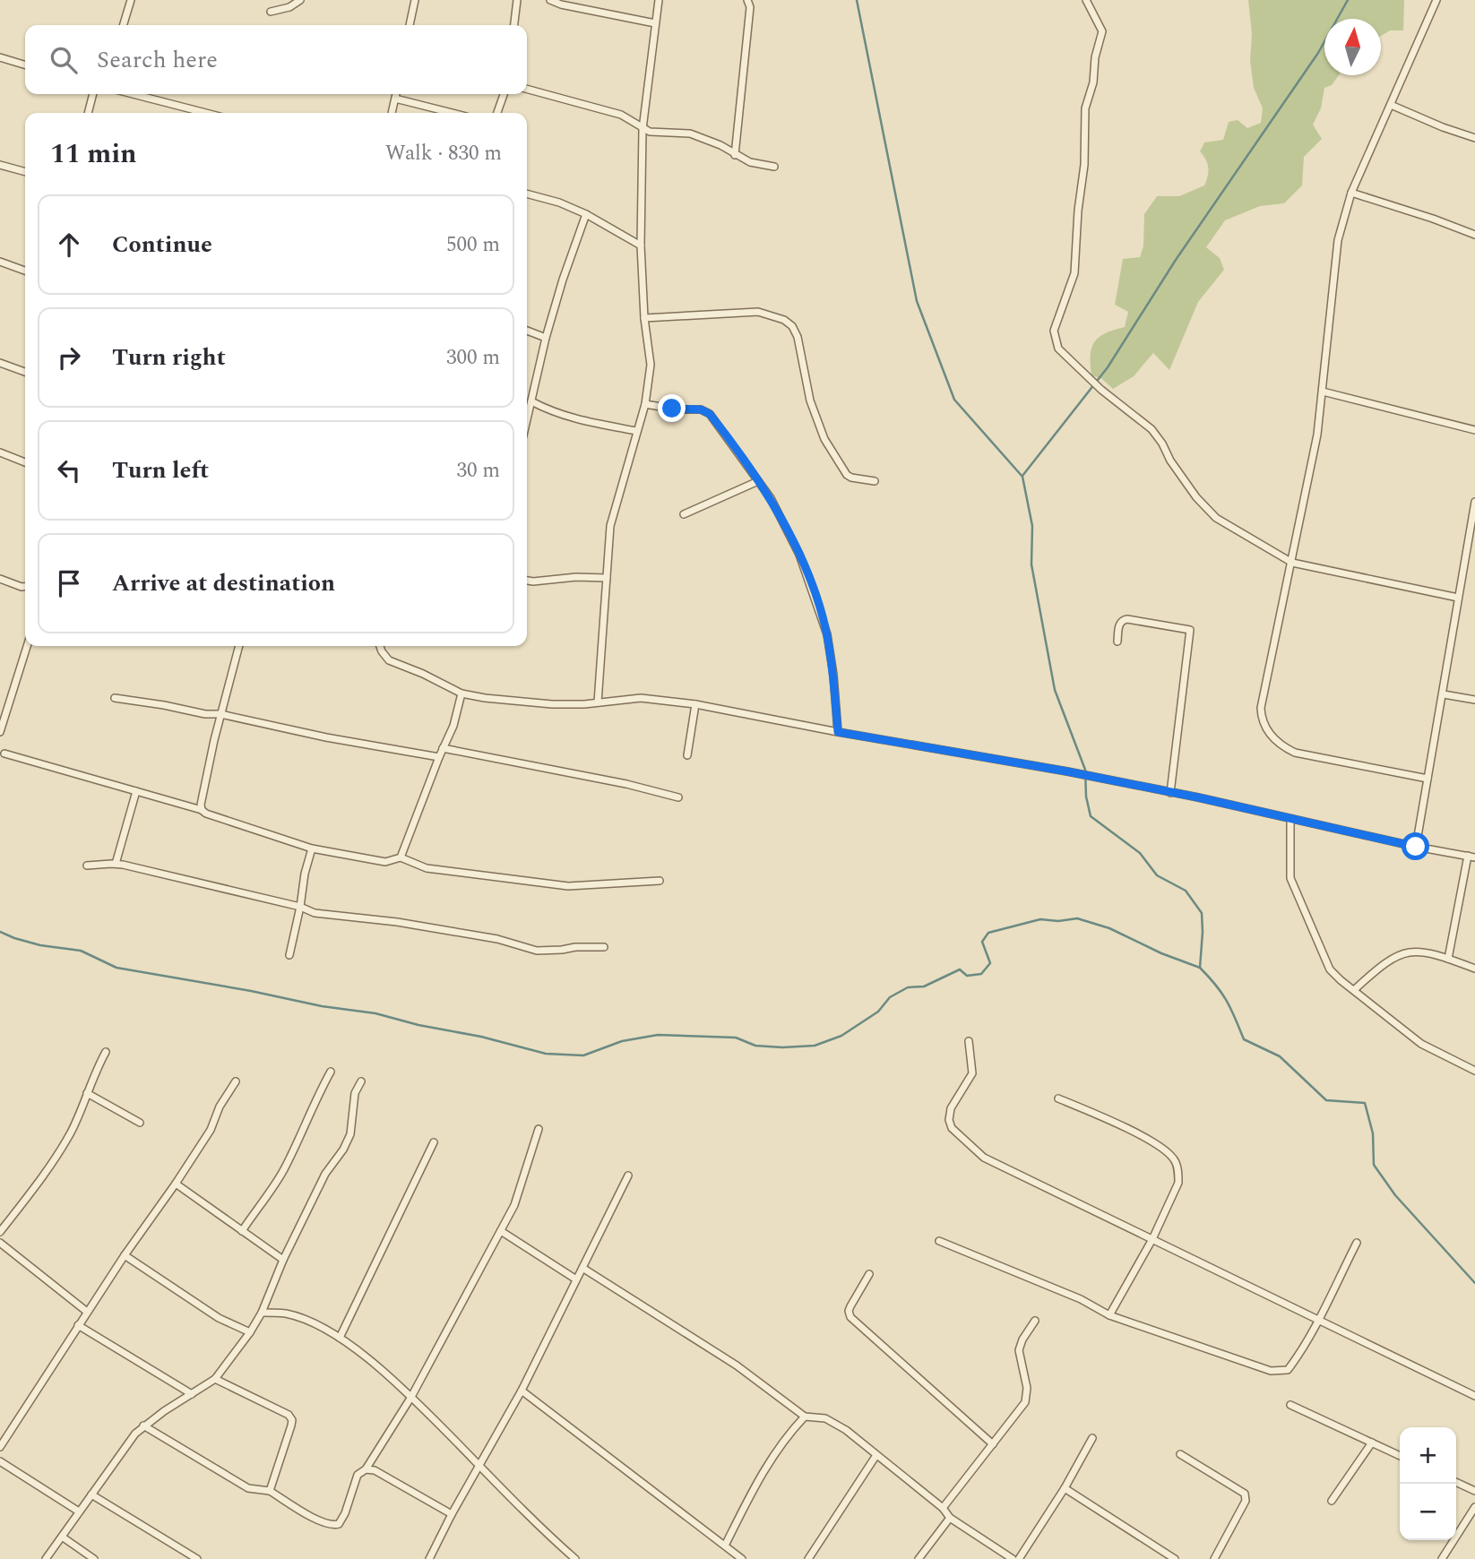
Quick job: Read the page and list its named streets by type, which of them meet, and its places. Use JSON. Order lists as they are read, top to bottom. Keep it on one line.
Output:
{"north":"top","page":{"search":"Search here","heading":["11 min","Walk · 830 m"],"list":[["Continue","500 m"],["Turn right","300 m"],["Turn left","30 m"],"Arrive at destination"],"map_buttons":["+","−"]}}
